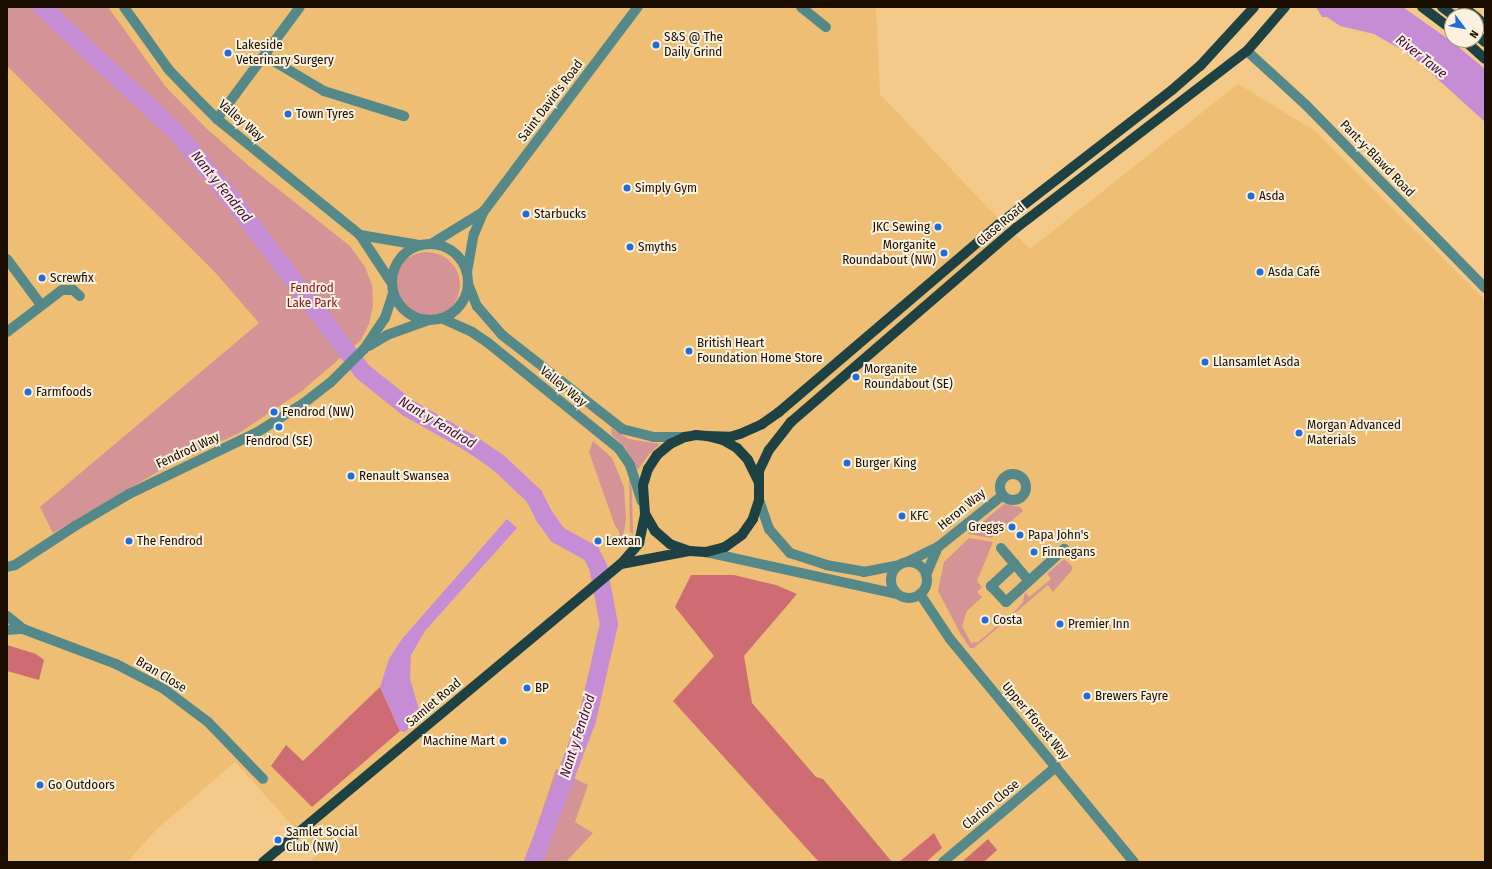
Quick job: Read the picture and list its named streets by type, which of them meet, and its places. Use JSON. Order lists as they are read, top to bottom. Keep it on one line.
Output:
{"streets":{"main road":["Clase Road","Samlet Road"],"street":["Saint David's Road","Valley Way","Pant-y-Blawd Road","Fendrod Way","Heron Way","Bran Close","Upper Fforest Way","Clarion Close"]},"crossings":[["Saint David's Road","Valley Way"],["Saint David's Road","Fendrod Way"],["Valley Way","Clase Road"],["Valley Way","Fendrod Way"],["Valley Way","Samlet Road"],["Pant-y-Blawd Road","Clase Road"],["Clase Road","Samlet Road"],["Heron Way","Upper Fforest Way"],["Upper Fforest Way","Clarion Close"]],"water":["River Tawe","Nant y Fendrod"],"parks":["Fendrod Lake Park"],"places":["S&S @ The Daily Grind","Lakeside Veterinary Surgery","Town Tyres","Simply Gym","Asda","Starbucks","JKC Sewing","Smyths","Morganite Roundabout (NW)","Asda Café","Screwfix","British Heart Foundation Home Store","Llansamlet Asda","Morganite Roundabout (SE)","Farmfoods","Fendrod (NW)","Fendrod (SE)","Morgan Advanced Materials","Burger King","Renault Swansea","KFC","Greggs","Papa John's","The Fendrod","Lextan","Finnegans","Costa","Premier Inn","BP","Brewers Fayre","Machine Mart","Go Outdoors","Samlet Social Club (NW)"],"north":"bottom right"}
